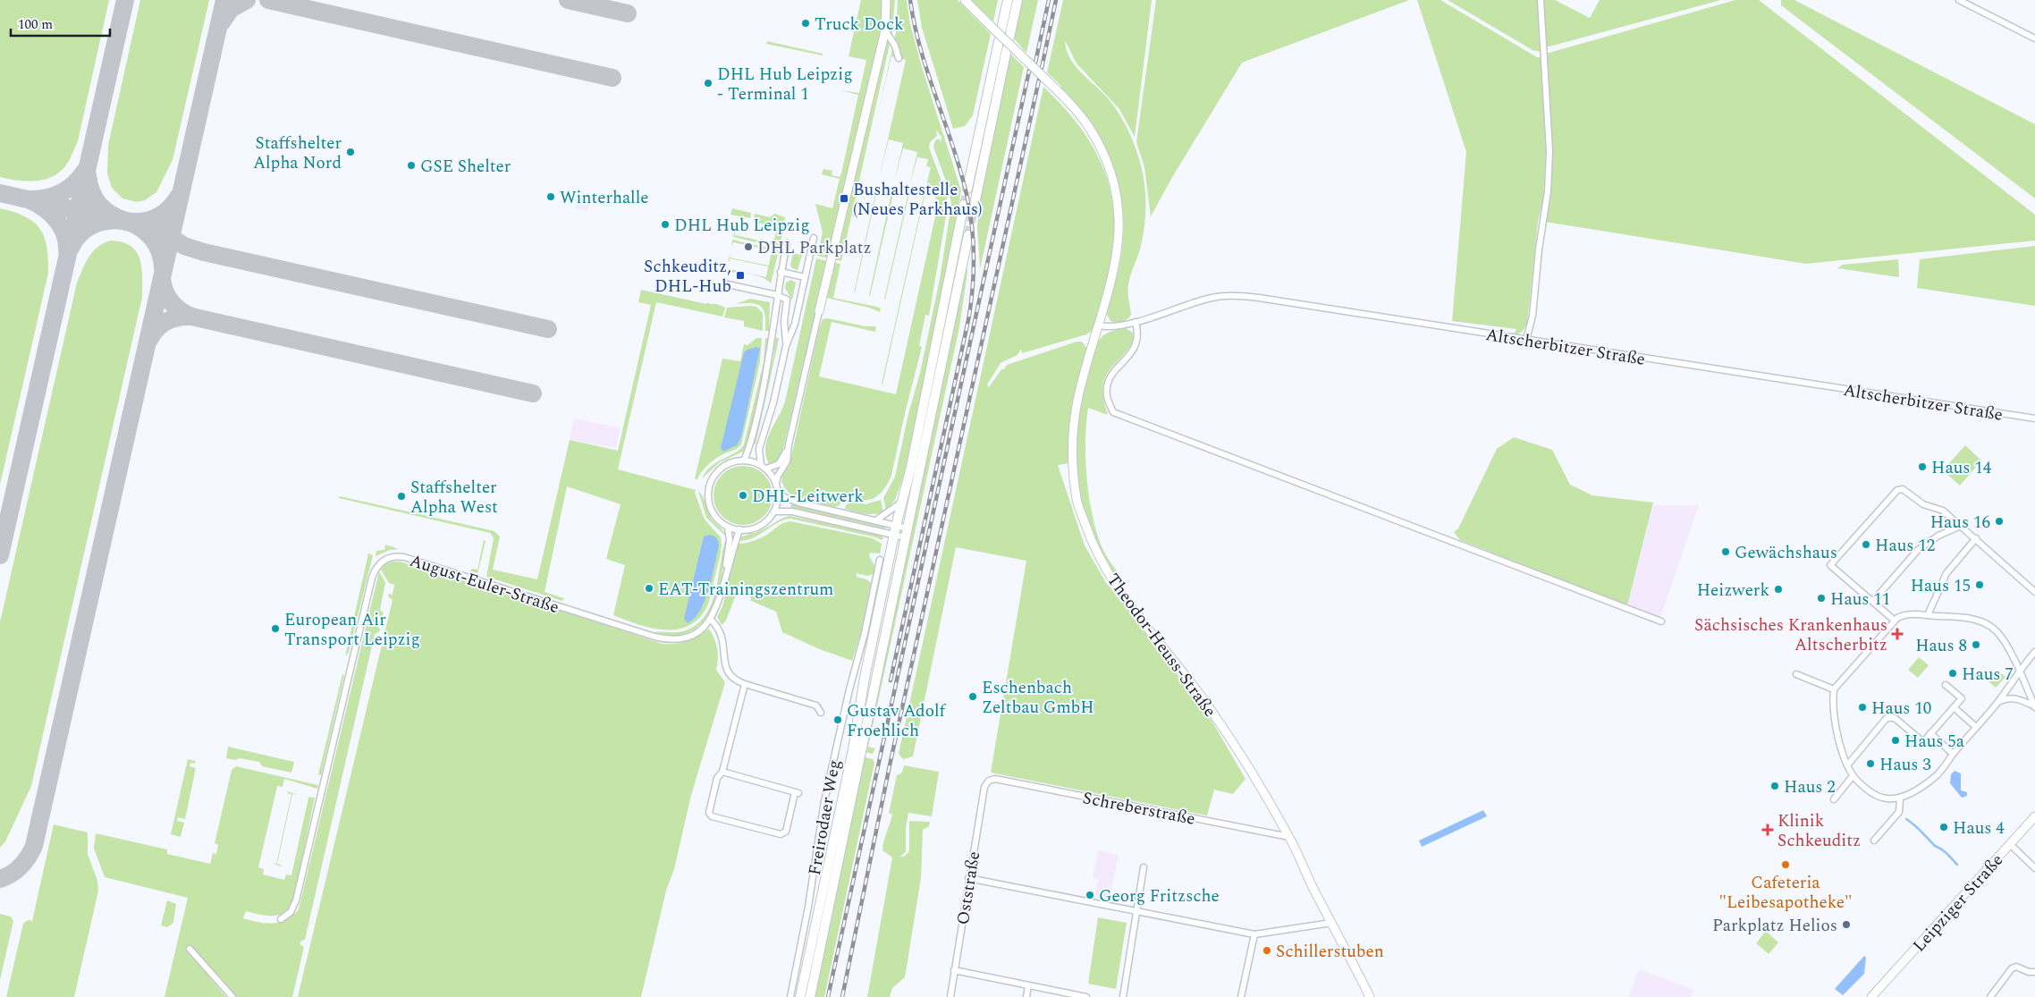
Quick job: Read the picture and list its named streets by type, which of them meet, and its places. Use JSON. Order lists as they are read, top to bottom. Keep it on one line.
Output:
{"streets":{"street":["Altscherbitzer Straße","August-Euler-Straße","Theodor-Heuss-Straße","Schreberstraße","Freirodaer Weg","Oststraße","Leipziger Straße"]},"crossings":[["Altscherbitzer Straße","Theodor-Heuss-Straße"],["Theodor-Heuss-Straße","Schreberstraße"],["Schreberstraße","Oststraße"]],"places":{"other":["Truck Dock","DHL Hub Leipzig - Terminal 1","Staffshelter Alpha Nord","GSE Shelter","Winterhalle","DHL Hub Leipzig","DHL Parkplatz","Haus 14","DHL-Leitwerk","Staffshelter Alpha West","Haus 16","Haus 12","Gewächshaus","Haus 15","EAT-Trainingszentrum","Heizwerk","Haus 11","European Air Transport Leipzig","Haus 8","Haus 7","Eschenbach Zeltbau GmbH","Haus 10","Gustav Adolf Froehlich","Haus 5a","Haus 3","Haus 2","Haus 4","Cafeteria \"Leibesapotheke\"","Georg Fritzsche","Parkplatz Helios","Schillerstuben"],"transit":["Bushaltestelle (Neues Parkhaus)","Schkeuditz, DHL-Hub"],"health":["Sächsisches Krankenhaus Altscherbitz","Klinik Schkeuditz"]},"scale_bar":"100 m"}
